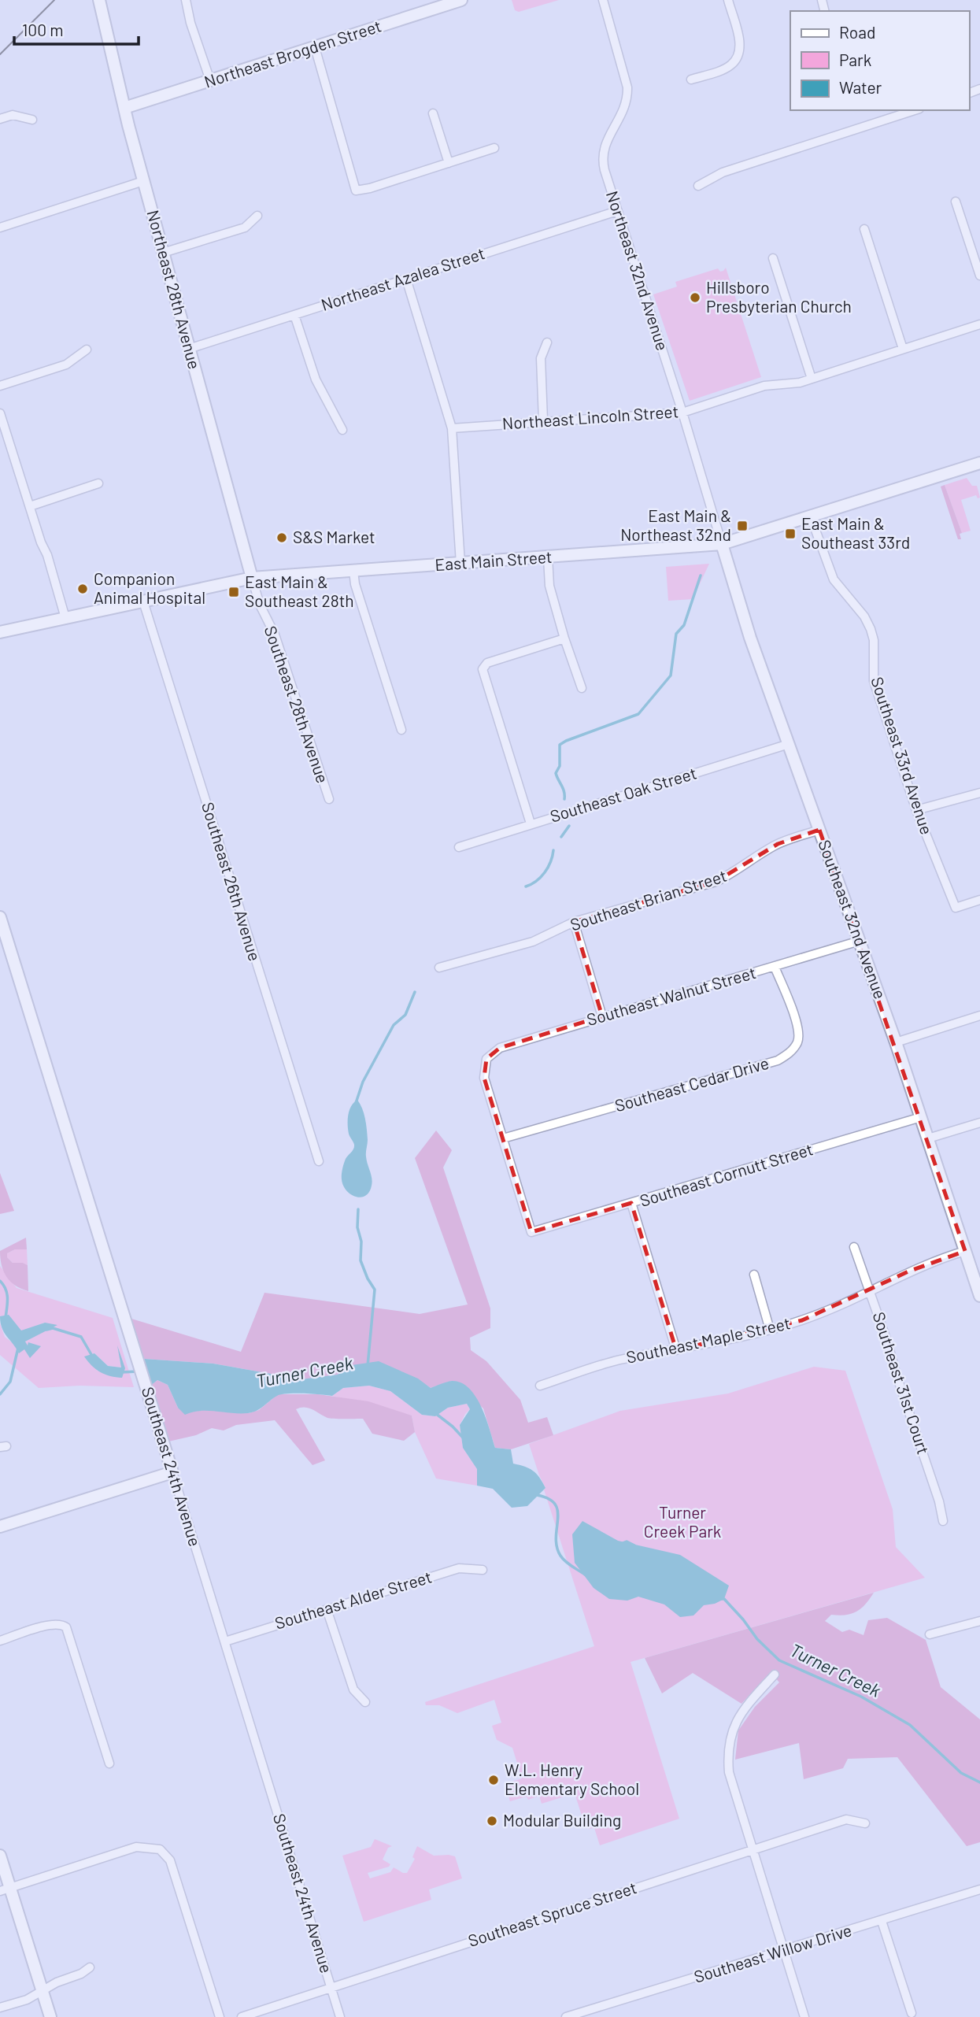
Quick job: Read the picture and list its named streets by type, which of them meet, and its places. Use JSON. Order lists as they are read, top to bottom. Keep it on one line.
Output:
{"streets":{"main road":["Northeast Brogden Street","Northeast 28th Avenue","East Main Street","Southeast 32nd Avenue","Southeast 24th Avenue"],"street":["Northeast 32nd Avenue","Northeast Azalea Street","Northeast Lincoln Street","Southeast 28th Avenue","Southeast 33rd Avenue","Southeast Oak Street","Southeast 26th Avenue","Southeast Brian Street","Southeast Walnut Street","Southeast Cedar Drive","Southeast Cornutt Street","Southeast Maple Street","Southeast 31st Court","Southeast Alder Street","Southeast Spruce Street","Southeast Willow Drive"]},"crossings":[["Northeast Brogden Street","Northeast 28th Avenue"],["Northeast 32nd Avenue","Northeast Azalea Street"],["Northeast 32nd Avenue","Northeast Lincoln Street"],["Northeast 32nd Avenue","East Main Street"],["Northeast 32nd Avenue","Southeast 32nd Avenue"],["Northeast Azalea Street","Northeast 28th Avenue"],["Northeast 28th Avenue","East Main Street"],["Northeast 28th Avenue","Southeast 28th Avenue"],["East Main Street","Southeast 28th Avenue"],["East Main Street","Southeast 33rd Avenue"],["East Main Street","Southeast 26th Avenue"],["East Main Street","Southeast 32nd Avenue"],["Southeast Oak Street","Southeast 32nd Avenue"],["Southeast Brian Street","Southeast 32nd Avenue"],["Southeast 32nd Avenue","Southeast Walnut Street"],["Southeast 32nd Avenue","Southeast Cornutt Street"],["Southeast 32nd Avenue","Southeast Maple Street"],["Southeast Walnut Street","Southeast Cedar Drive"],["Southeast Walnut Street","Southeast Cornutt Street"],["Southeast Cedar Drive","Southeast Cornutt Street"],["Southeast Maple Street","Southeast 31st Court"],["Southeast 24th Avenue","Southeast Alder Street"],["Southeast 24th Avenue","Southeast Spruce Street"]],"water":["Turner Creek"],"parks":["Turner Creek Park"],"places":{"other":["Hillsboro Presbyterian Church","S&S Market","Companion Animal Hospital","W.L. Henry Elementary School","Modular Building"],"transit":["East Main & Northeast 32nd","East Main & Southeast 33rd","East Main & Southeast 28th"]},"legend":["Road","Park","Water"],"scale_bar":"100 m"}
